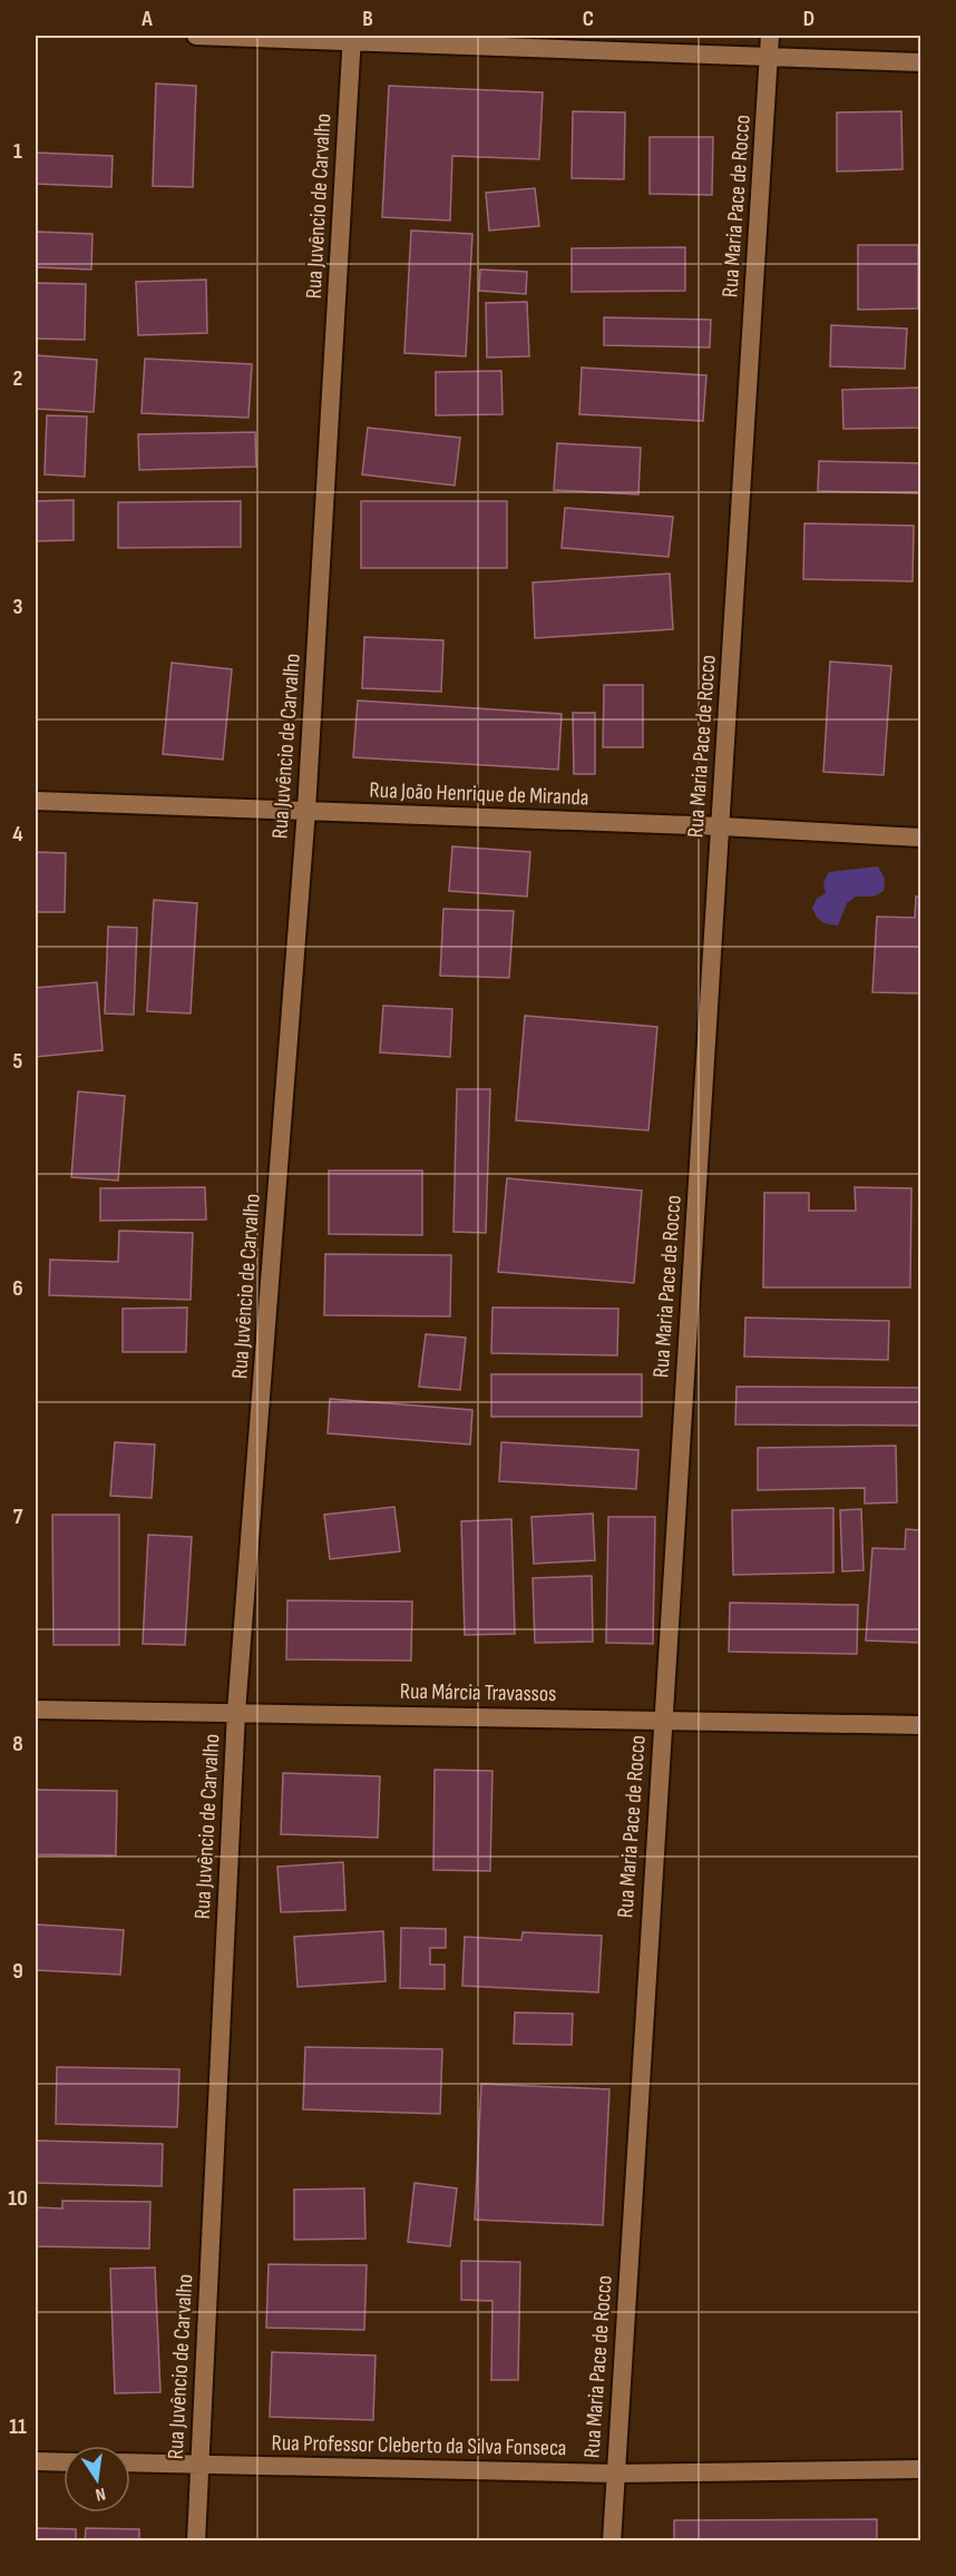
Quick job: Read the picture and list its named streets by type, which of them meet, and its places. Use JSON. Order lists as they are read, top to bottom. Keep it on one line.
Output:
{"streets":{"street":["Rua Juvêncio de Carvalho","Rua Maria Pace de Rocco","Rua João Henrique de Miranda","Rua Márcia Travassos","Rua Professor Cleberto da Silva Fonseca"]},"crossings":[["Rua Juvêncio de Carvalho","Rua João Henrique de Miranda"],["Rua Juvêncio de Carvalho","Rua Márcia Travassos"],["Rua Juvêncio de Carvalho","Rua Professor Cleberto da Silva Fonseca"],["Rua Maria Pace de Rocco","Rua João Henrique de Miranda"],["Rua Maria Pace de Rocco","Rua Márcia Travassos"],["Rua Maria Pace de Rocco","Rua Professor Cleberto da Silva Fonseca"]],"north":"bottom","grid":{"columns":["A","B","C","D"],"rows":["1","2","3","4","5","6","7","8","9","10","11"]}}
